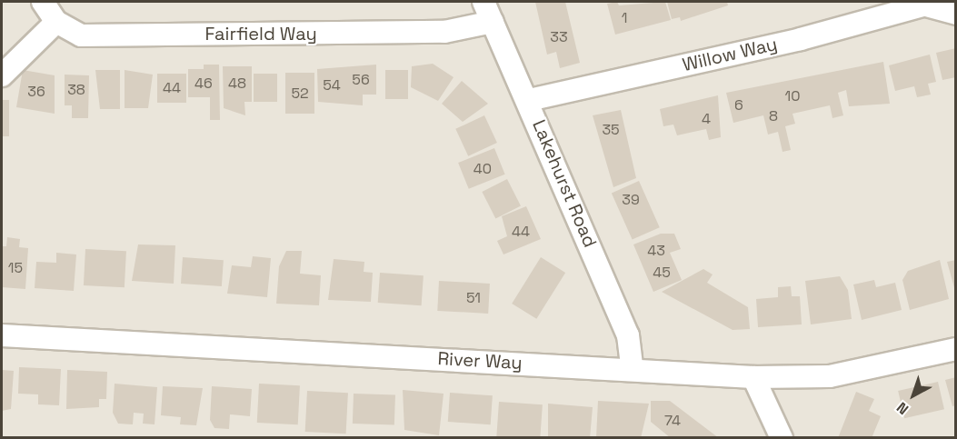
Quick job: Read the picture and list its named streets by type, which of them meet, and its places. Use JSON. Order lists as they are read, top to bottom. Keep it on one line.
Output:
{"streets":{"street":["Fairfield Way","Willow Way","Lakehurst Road","River Way"]},"crossings":[["Fairfield Way","Lakehurst Road"],["Willow Way","Lakehurst Road"],["Lakehurst Road","River Way"]],"house_numbers":["1","33","56","46","48","54","44","38","36","52","10","6","8","4","35","40","39","44","43","15","45","51","74"],"north":"bottom left"}
